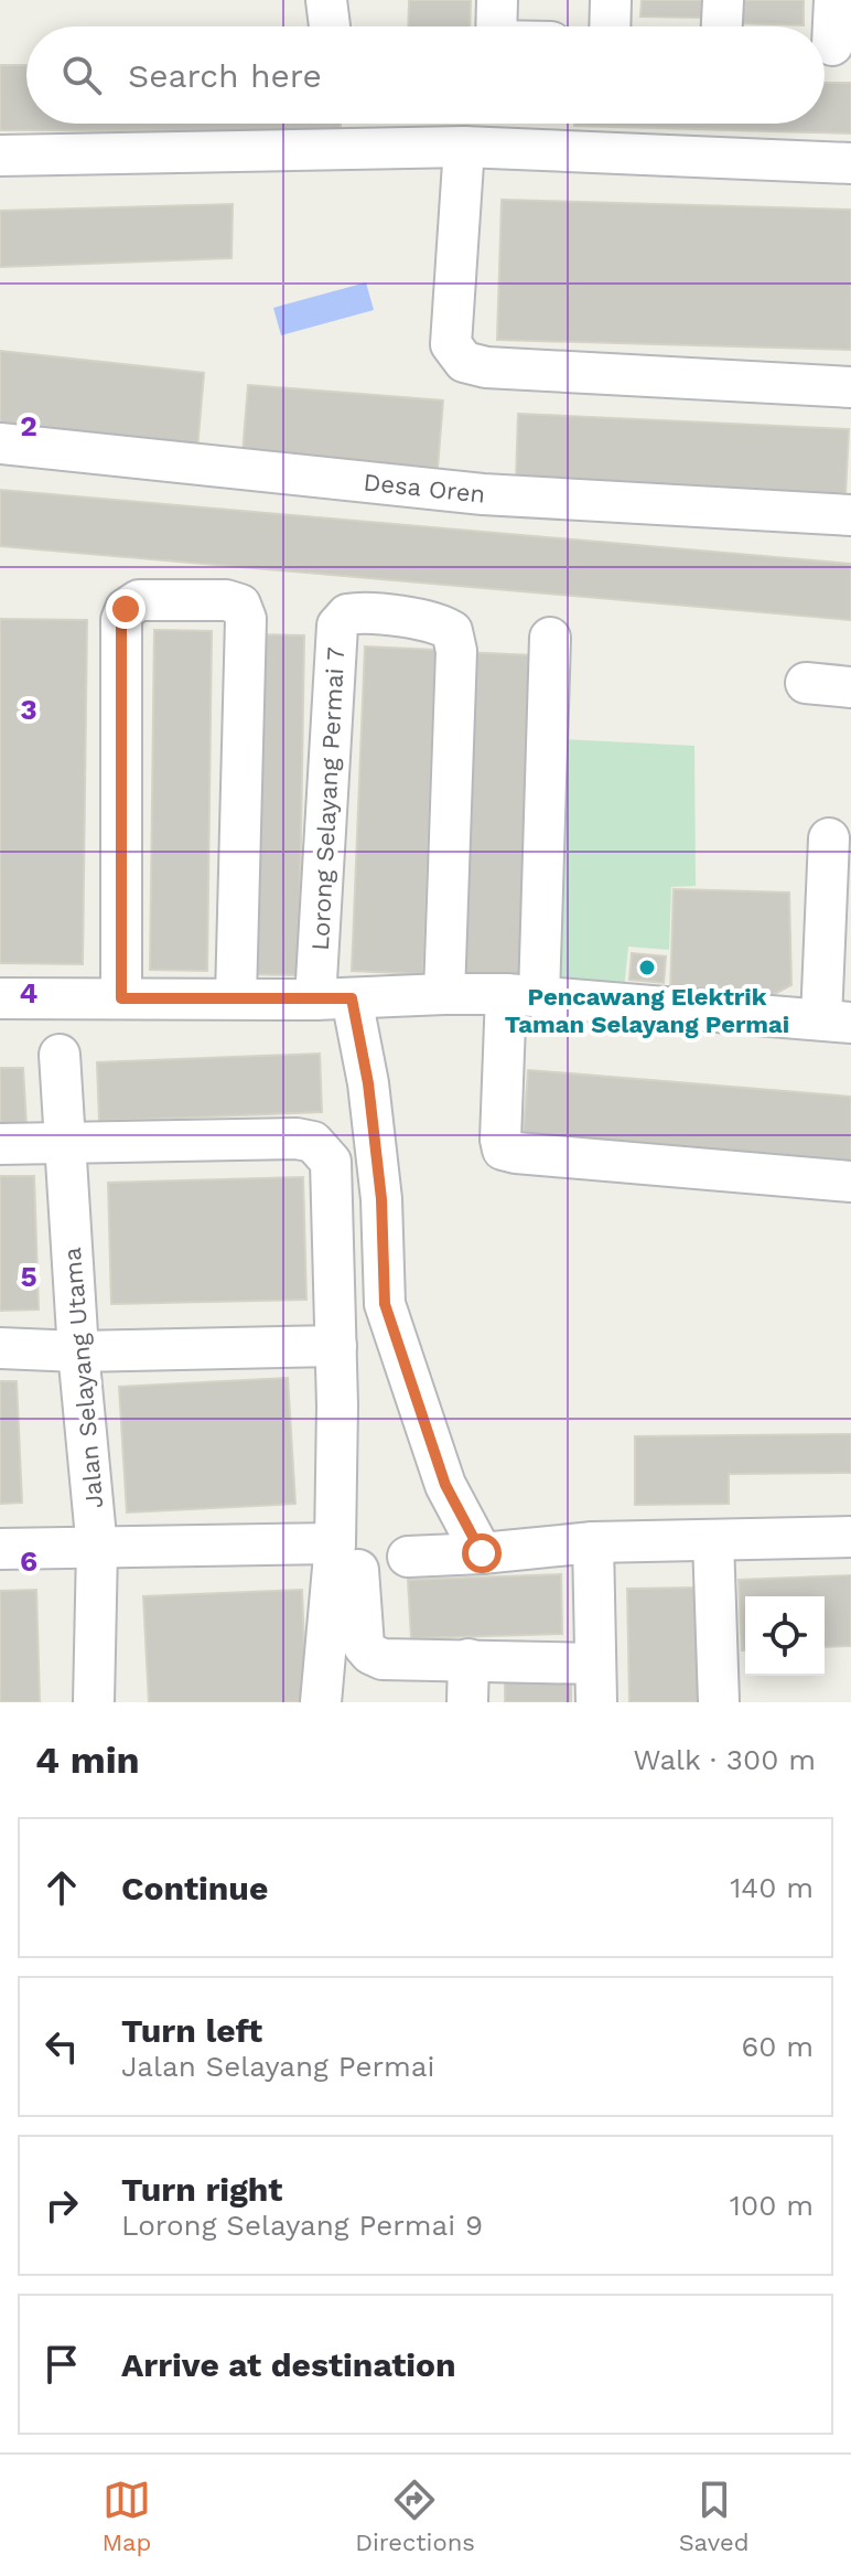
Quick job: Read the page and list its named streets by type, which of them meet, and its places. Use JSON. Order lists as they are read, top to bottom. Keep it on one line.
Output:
{"streets":{"street":["Desa Oren","Lorong Selayang Permai 7","Jalan Selayang Utama"]},"places":["Pencawang Elektrik Taman Selayang Permai"],"page":{"search":"Search here","heading":["4 min","Walk · 300 m"],"list":[["Continue","140 m"],["Turn left","Jalan Selayang Permai","60 m"],["Turn right","Lorong Selayang Permai 9","100 m"],"Arrive at destination"],"nav":["Map","Directions","Saved"]},"grid":{"rows":["2","3","4","5","6"]}}
